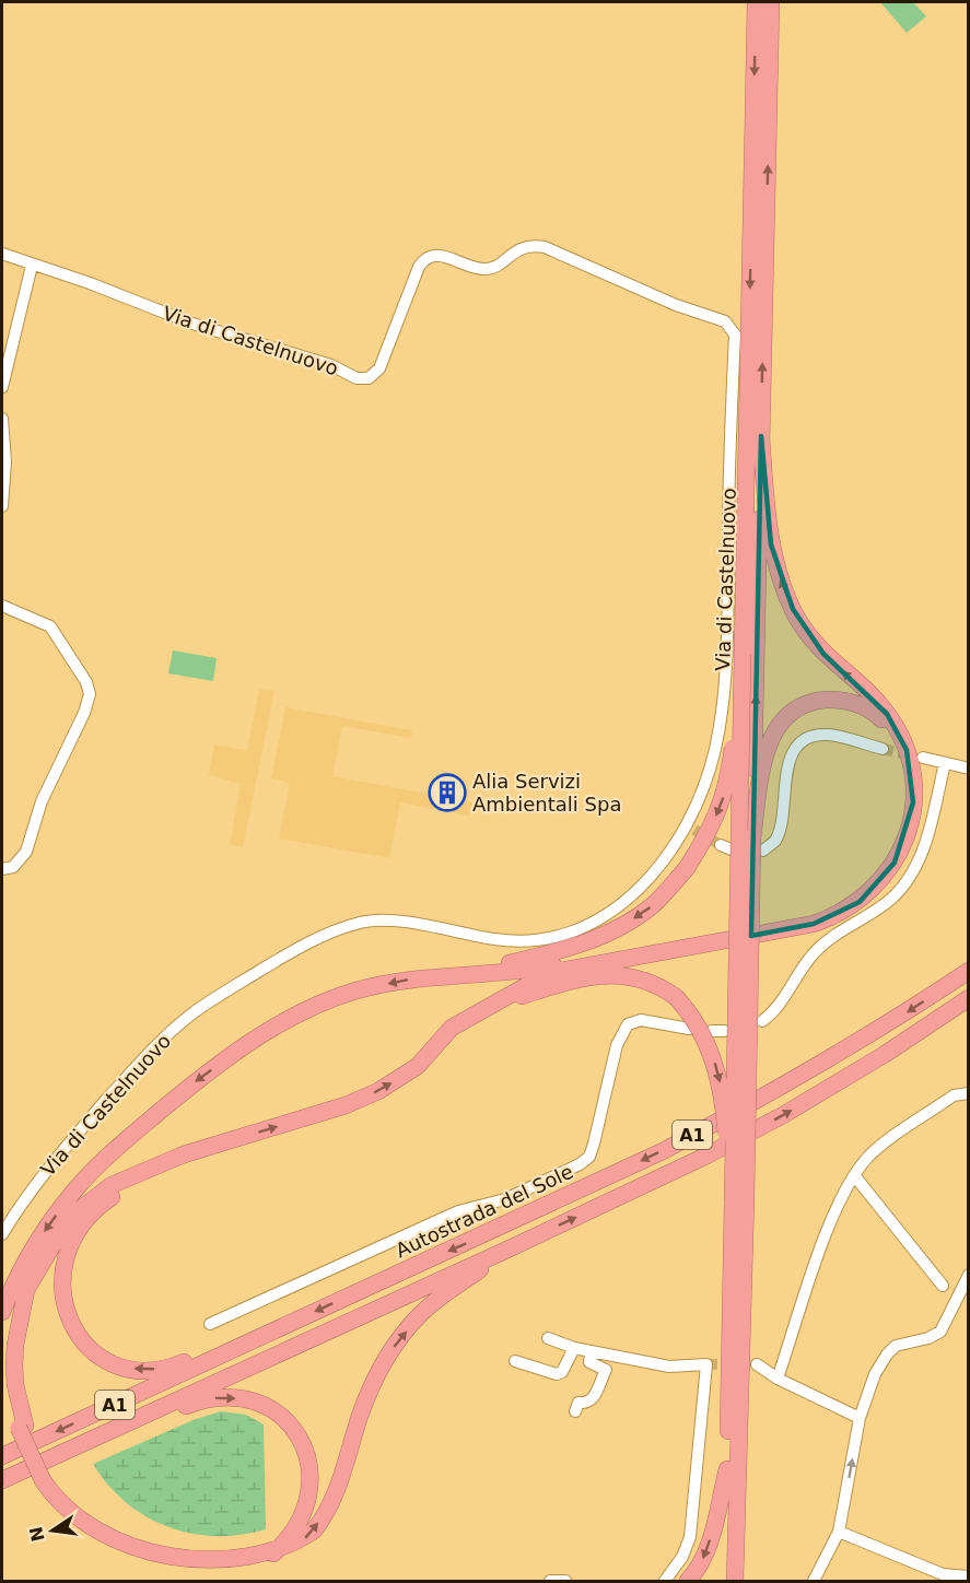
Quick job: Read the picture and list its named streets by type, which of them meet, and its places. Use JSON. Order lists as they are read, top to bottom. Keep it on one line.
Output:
{"streets":{"highway":["A1","Autostrada del Sole"],"street":["Via di Castelnuovo"]},"places":{"building":["Alia Servizi Ambientali Spa"]},"north":"left"}
